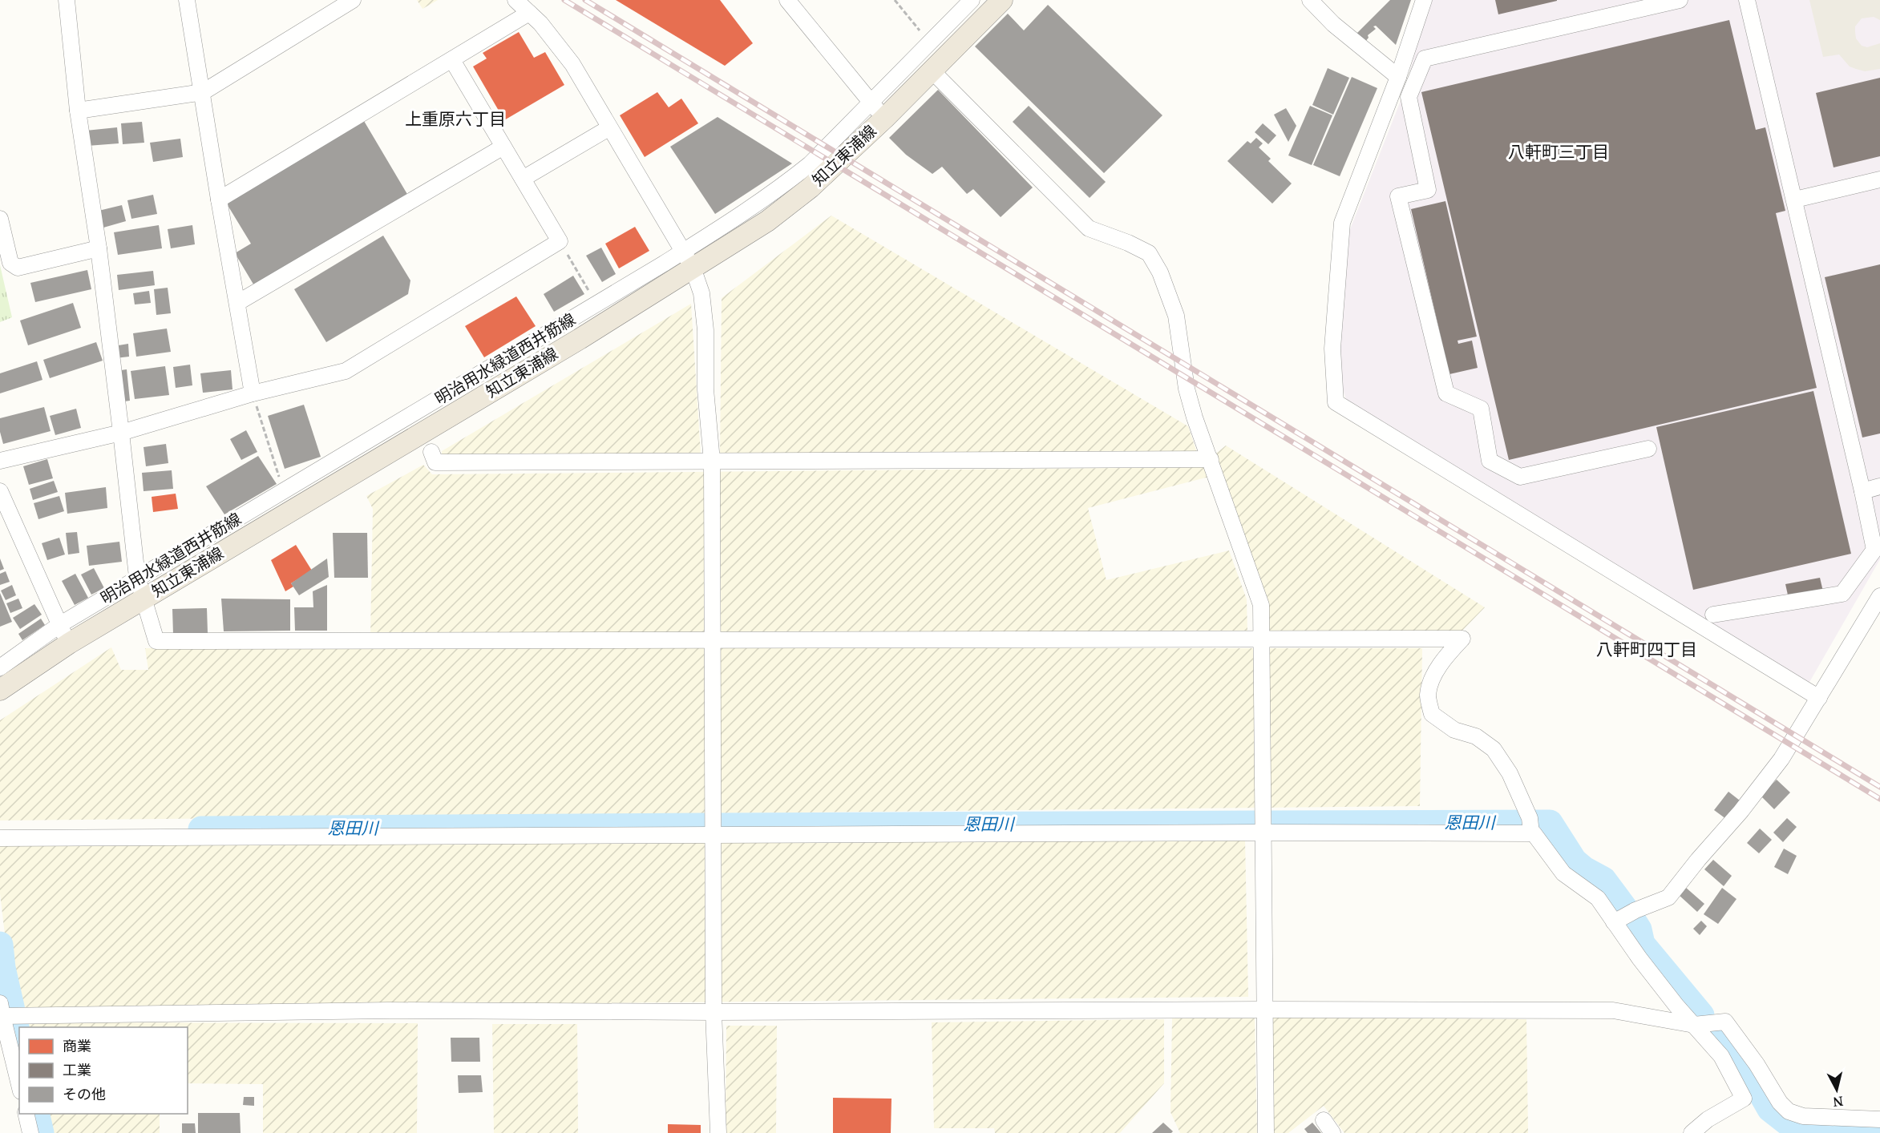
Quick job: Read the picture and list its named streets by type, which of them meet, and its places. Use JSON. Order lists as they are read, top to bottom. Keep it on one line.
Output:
{"streets":{"main road":["知立東浦線"],"street":["明治用水緑道西井筋線"]},"crossings":[["知立東浦線","明治用水緑道西井筋線"]],"districts":["上重原六丁目","八軒町三丁目","八軒町四丁目"],"water":["恩田川"],"legend":["商業","工業","その他"],"north":"bottom"}
